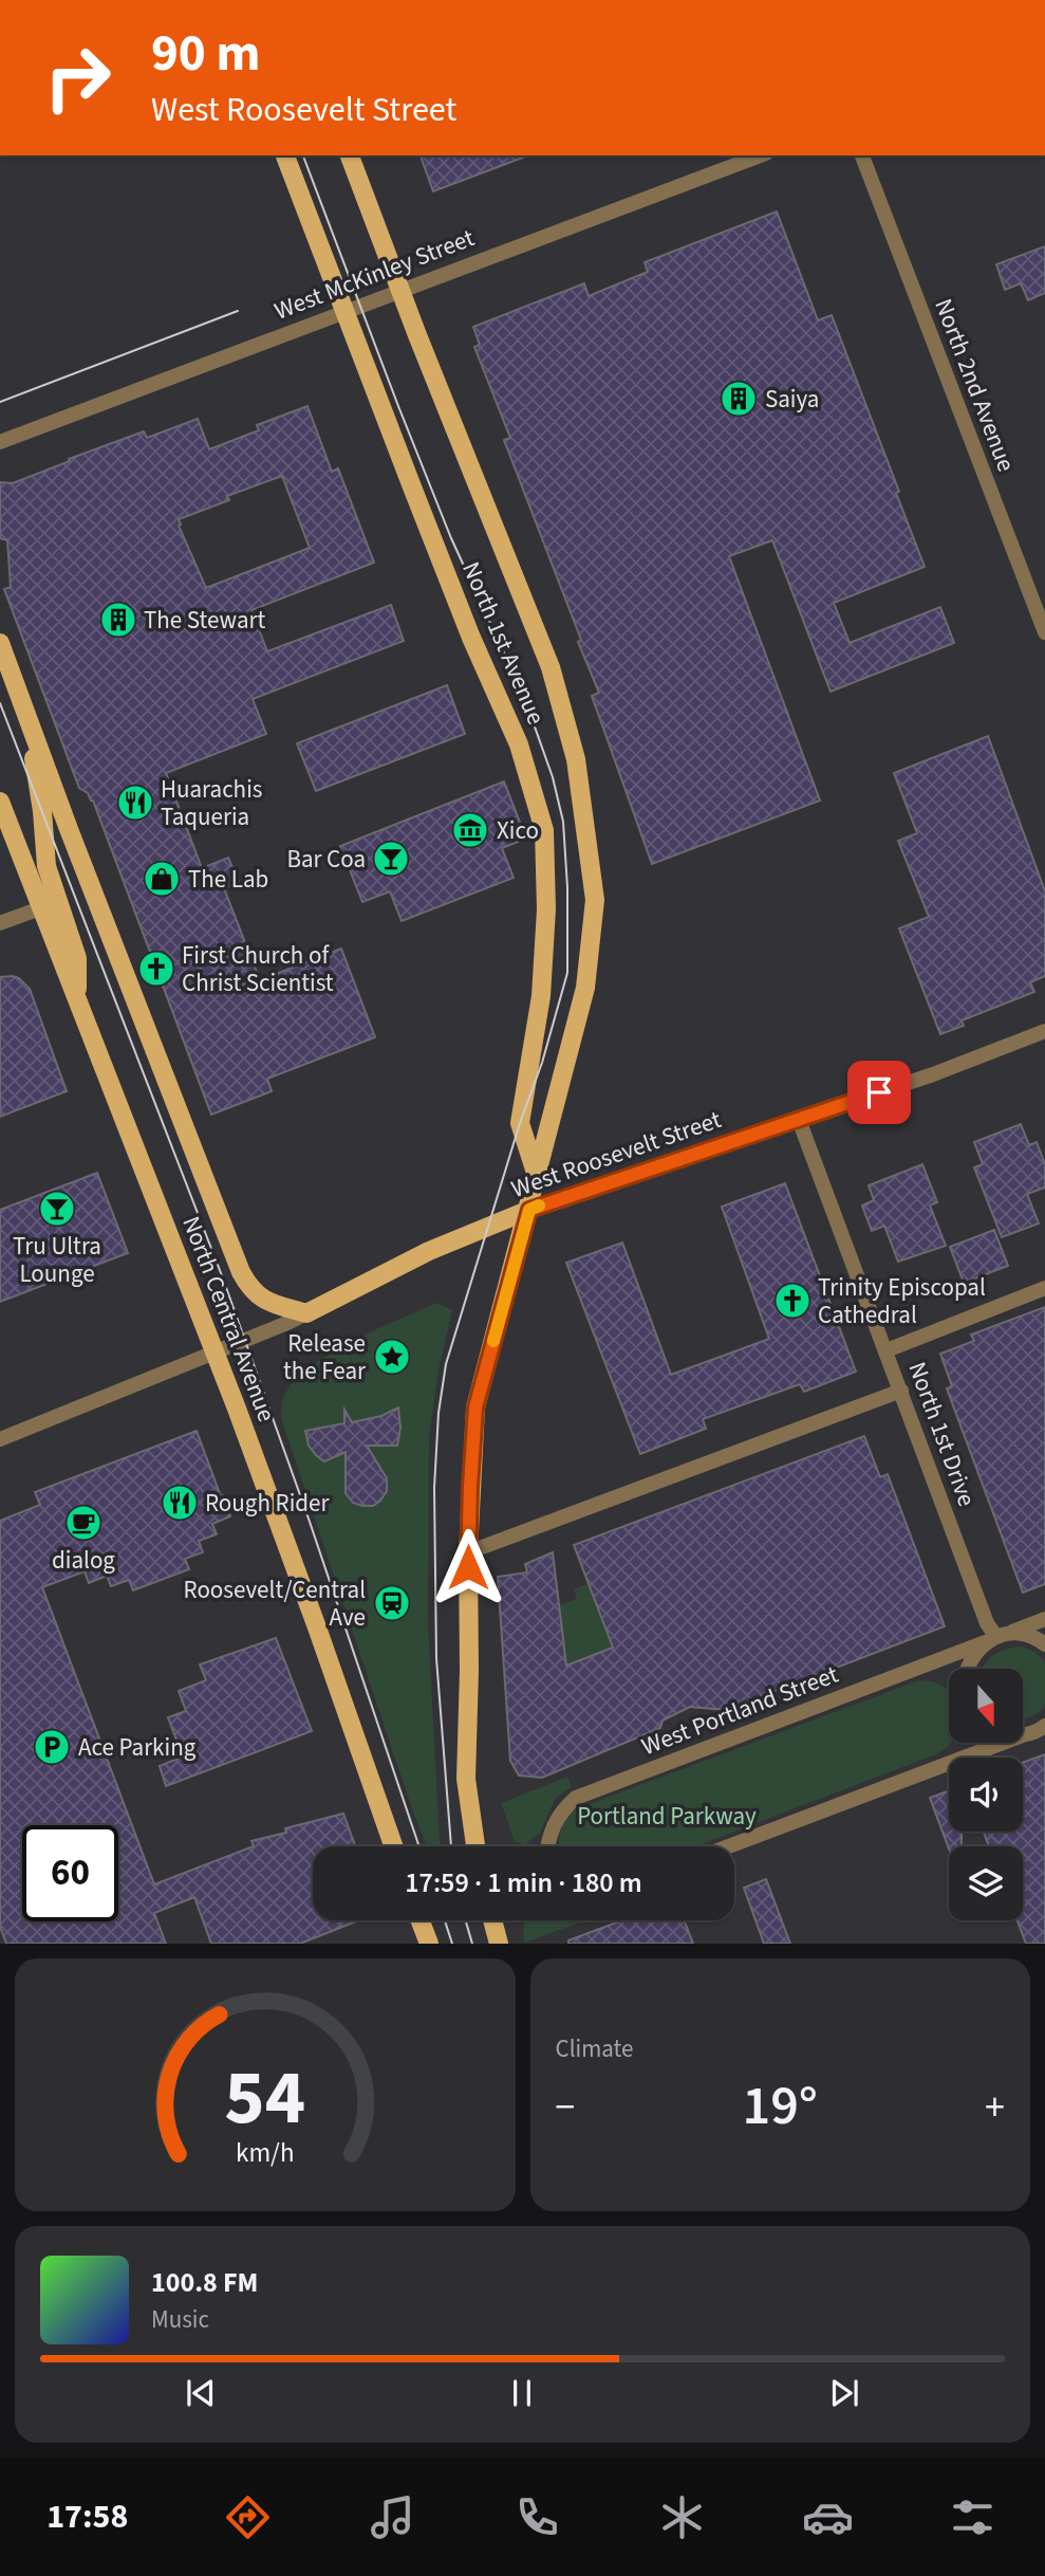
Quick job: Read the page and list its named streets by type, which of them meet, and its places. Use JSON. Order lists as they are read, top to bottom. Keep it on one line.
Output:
{"streets":{"main road":["North 1st Avenue","West Roosevelt Street","North Central Avenue"],"street":["West McKinley Street","North 2nd Avenue","North 1st Drive","West Portland Street"]},"crossings":[["West McKinley Street","North 1st Avenue"],["North 1st Avenue","West Roosevelt Street"],["West Roosevelt Street","North Central Avenue"],["West Roosevelt Street","North 1st Drive"],["North 1st Drive","West Portland Street"]],"parks":["Portland Parkway"],"places":{"building":["Saiya","The Stewart"],"restaurant":["Huarachis Taqueria","Rough Rider"],"museum":["Xico"],"bar":["Bar Coa","Tru Ultra Lounge"],"shop":["The Lab"],"church":["First Church of Christ Scientist","Trinity Episcopal Cathedral"],"place":["Release the Fear"],"cafe":["dialog"],"station":["Roosevelt/Central Ave"],"parking":["Ace Parking"]},"north":"bottom","page":{"turn":["90 m","West Roosevelt Street"],"limit":"60","trip":"17:59 · 1 min · 180 m","tile":"Climate","heat":["−","19°","+"],"song":["100.8 FM","Music"],"tabs":"17:58","gauge":["54","km/h"]}}
